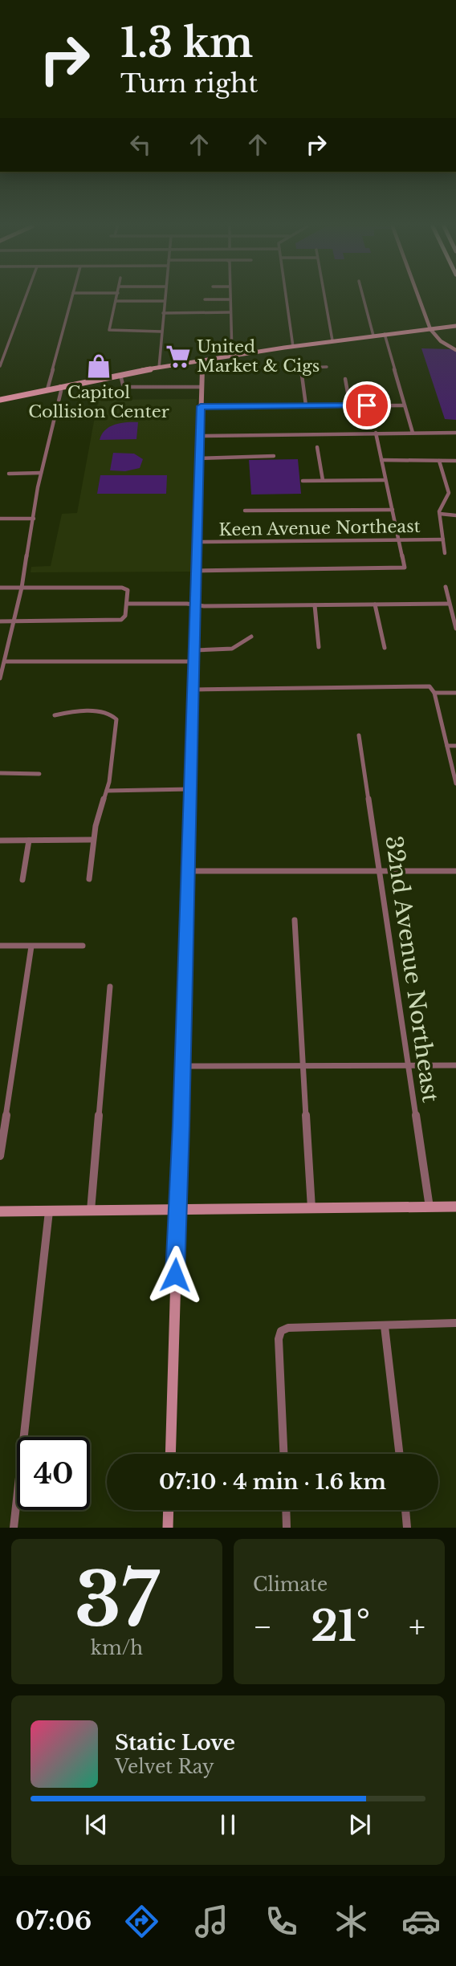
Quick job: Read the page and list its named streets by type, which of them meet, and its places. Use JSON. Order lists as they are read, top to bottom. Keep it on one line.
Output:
{"streets":{"street":["Keen Avenue Northeast","32nd Avenue Northeast"]},"places":{"supermarket":["United Market & Cigs"],"shop":["Capitol Collision Center"]},"page":{"turn":["1.3 km","Turn right"],"limit":"40","trip":"07:10 · 4 min · 1.6 km","tile":[["37","km/h"],"Climate"],"heat":["−","21°","+"],"song":["Static Love","Velvet Ray"],"tabs":"07:06"}}
